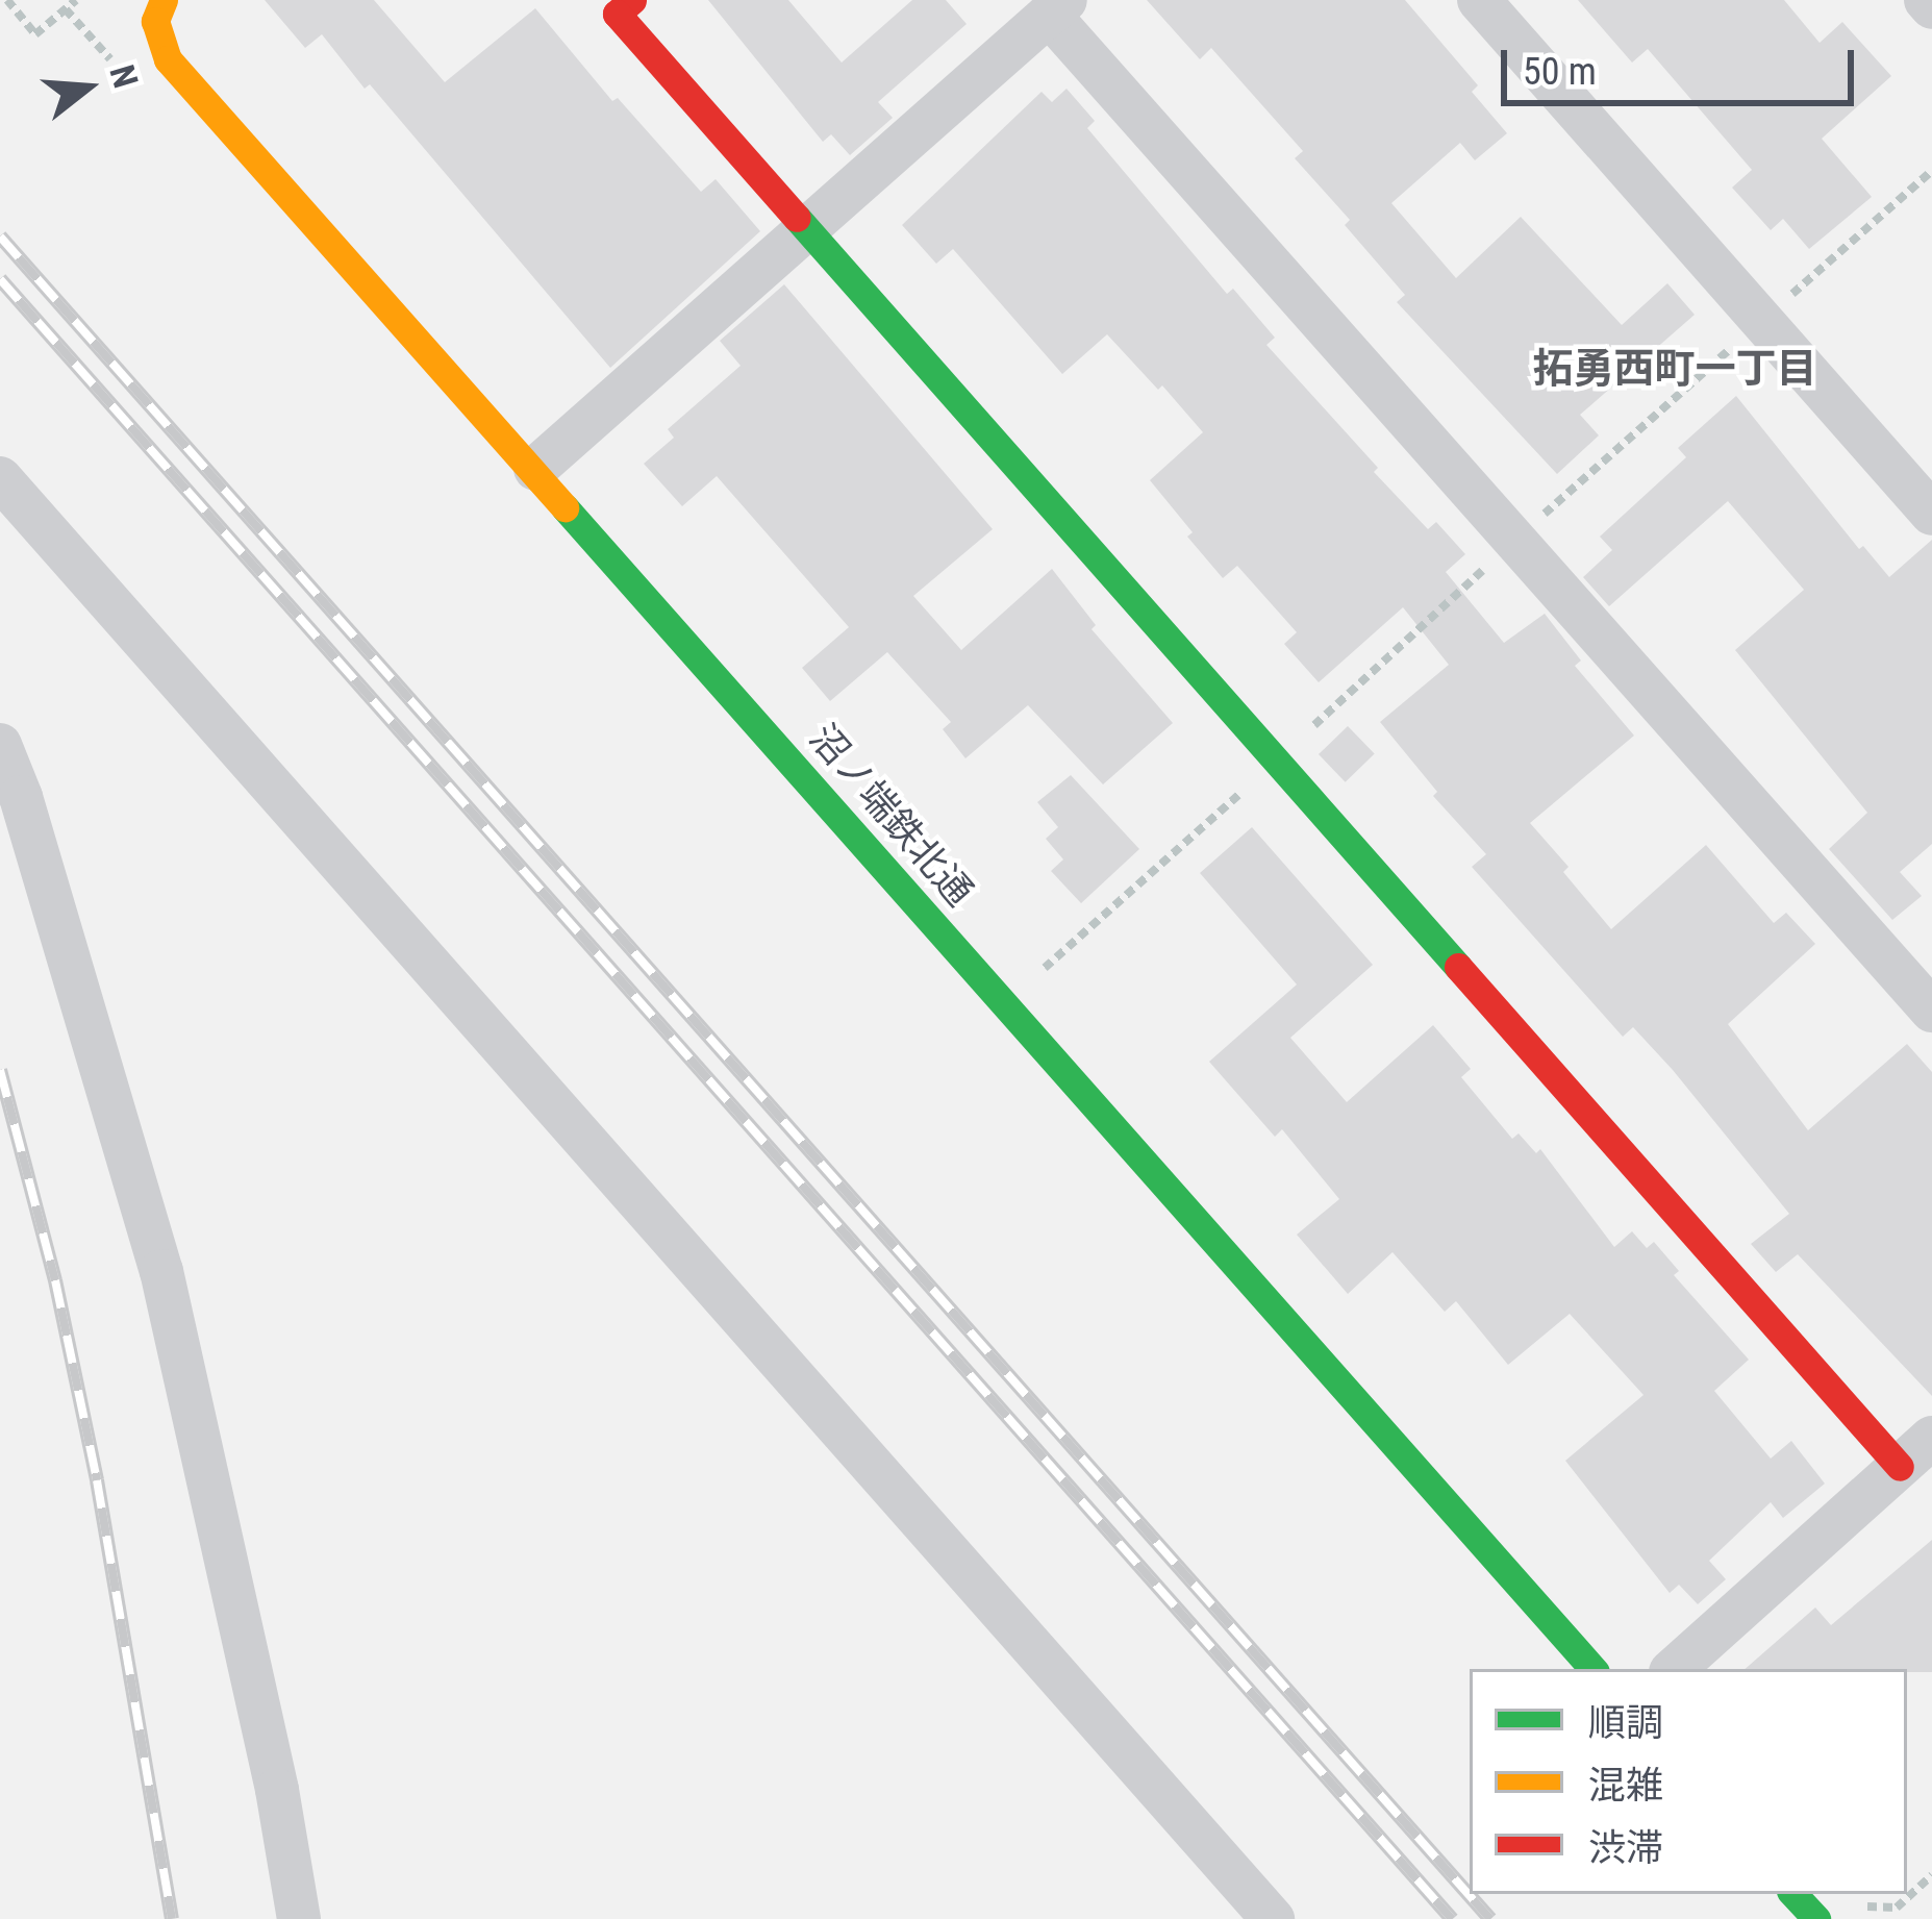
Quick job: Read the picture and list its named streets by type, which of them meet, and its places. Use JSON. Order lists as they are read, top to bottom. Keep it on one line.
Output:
{"streets":{"street":["沼ノ端鉄北通"]},"districts":["拓勇西町一丁目"],"legend":["順調","混雑","渋滞"],"scale_bar":"50 m","north":"right"}
